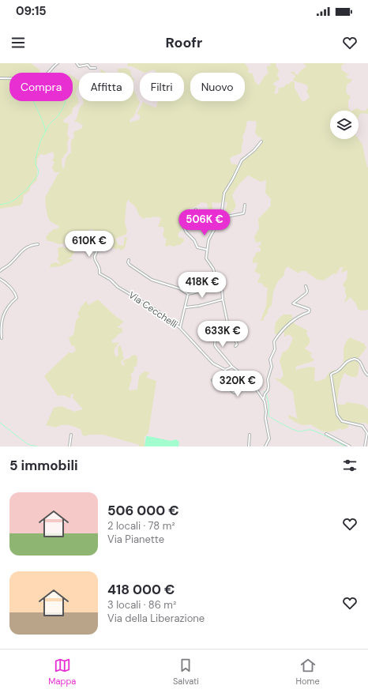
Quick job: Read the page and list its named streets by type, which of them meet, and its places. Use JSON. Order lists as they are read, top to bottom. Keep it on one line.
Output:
{"streets":{"street":["Via Cecchelli"]},"page":{"status":"09:15","header":"Roofr","chip":["Compra","Affitta","Filtri","Nuovo"],"price":["506K €","610K €","418K €","633K €","320K €"],"heading":"5 immobili","list":[{"name":"506 000 €","note":"2 locali · 78 m² · Via Pianette"},{"name":"418 000 €","note":"3 locali · 86 m² · Via della Liberazione"}],"tabs":["Mappa","Salvati","Home"]}}
